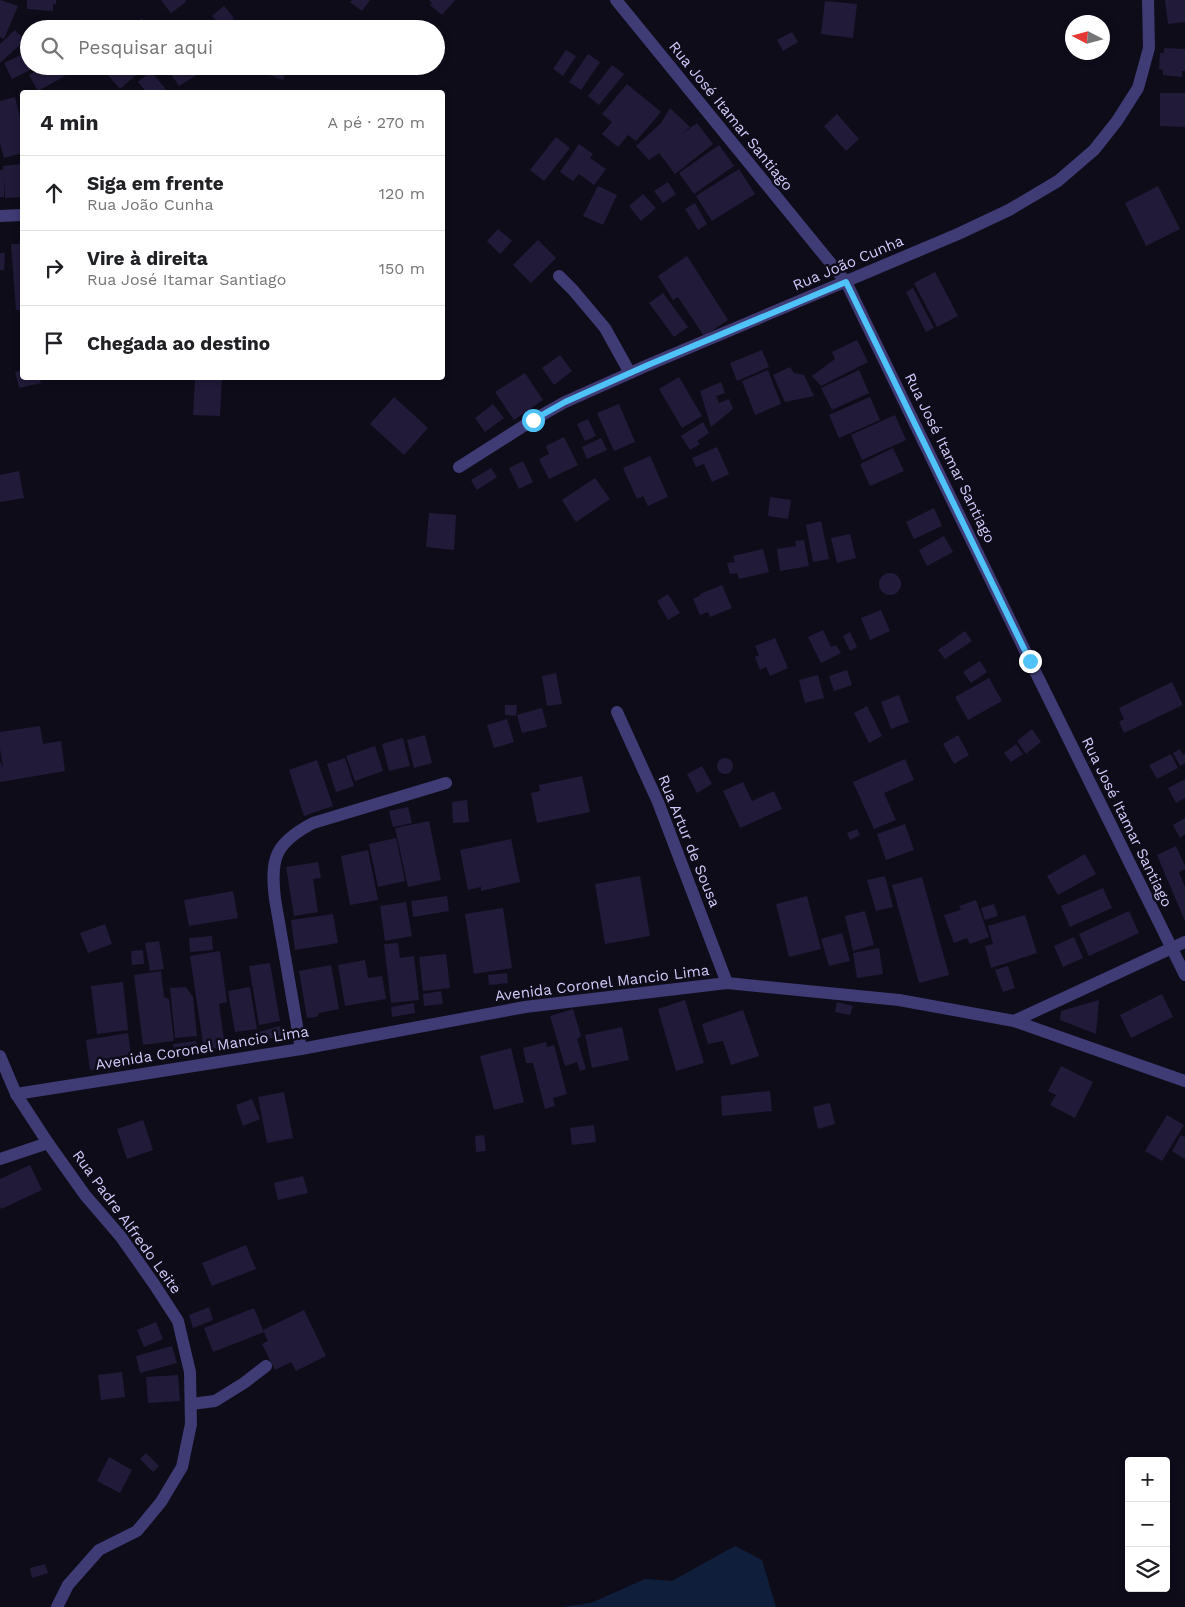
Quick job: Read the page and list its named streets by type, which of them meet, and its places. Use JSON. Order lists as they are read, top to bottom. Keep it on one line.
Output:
{"streets":{"street":["Rua José Itamar Santiago","Rua João Cunha","Rua Artur de Sousa","Avenida Coronel Mancio Lima","Rua Padre Alfredo Leite"]},"crossings":[["Rua José Itamar Santiago","Rua João Cunha"],["Rua Artur de Sousa","Avenida Coronel Mancio Lima"],["Avenida Coronel Mancio Lima","Rua Padre Alfredo Leite"]],"north":"left","page":{"search":"Pesquisar aqui","heading":["4 min","A pé · 270 m"],"list":[["Siga em frente","Rua João Cunha","120 m"],["Vire à direita","Rua José Itamar Santiago","150 m"],"Chegada ao destino"],"map_buttons":["+","−"]}}
